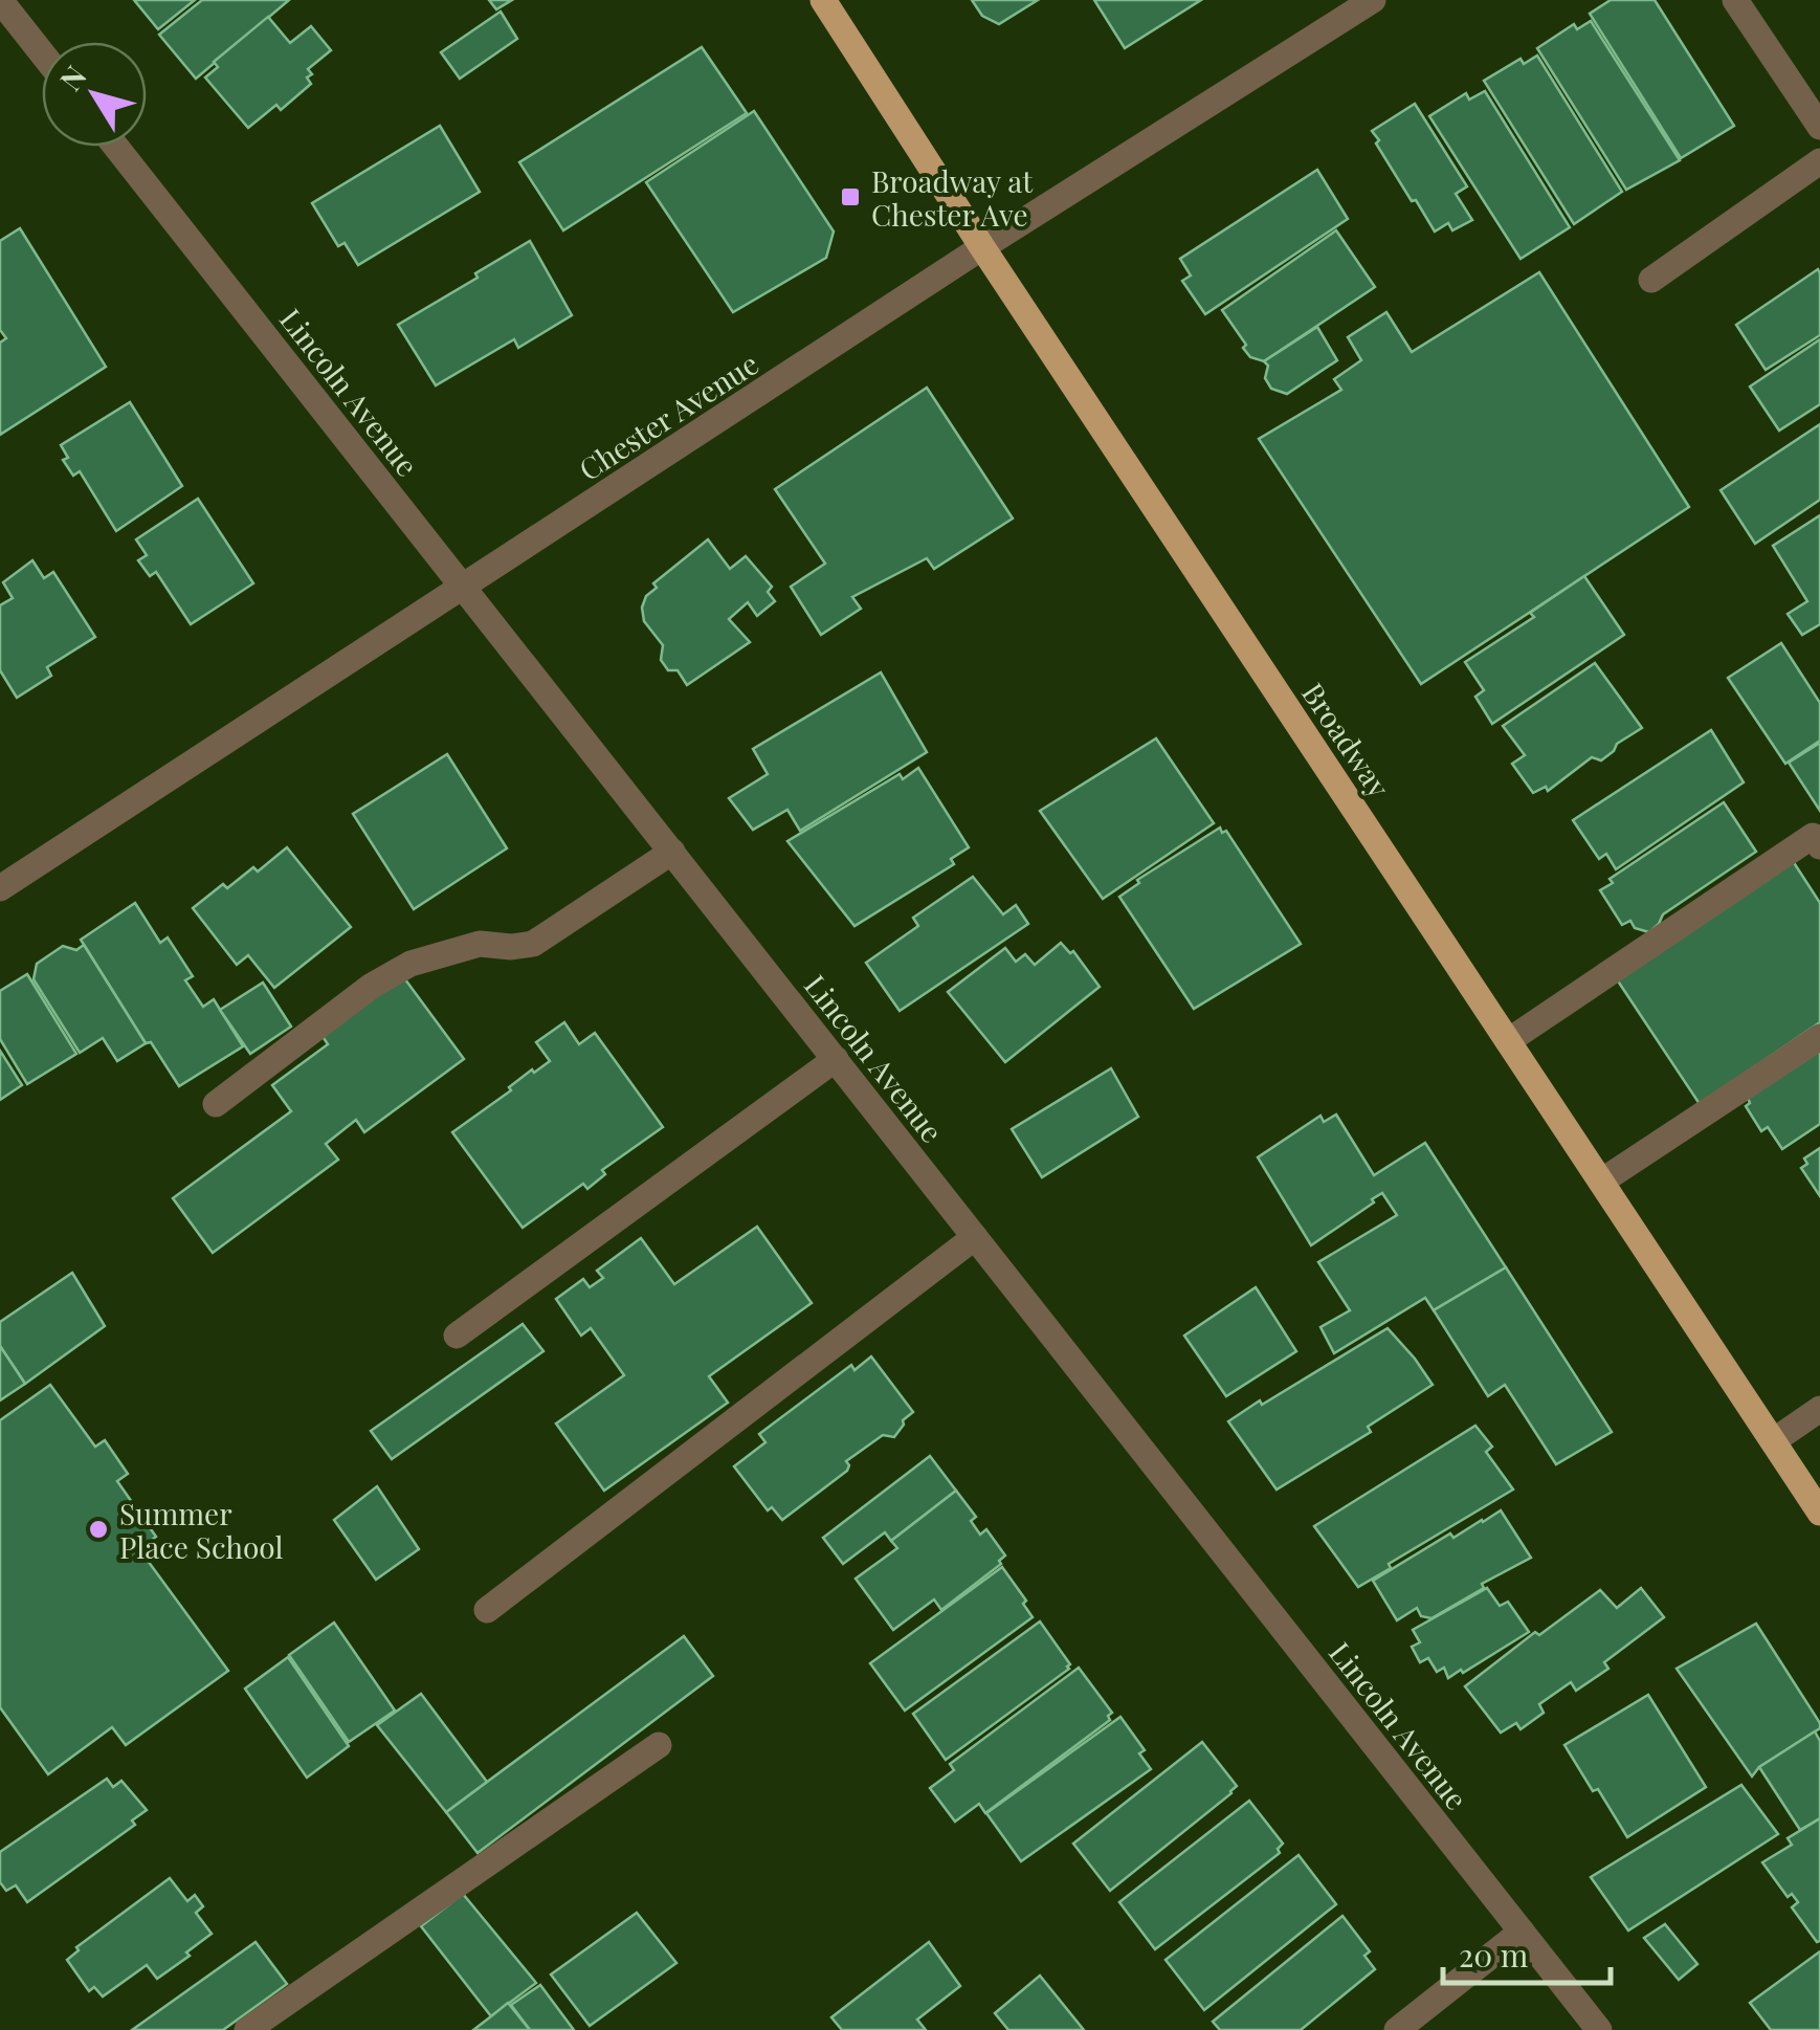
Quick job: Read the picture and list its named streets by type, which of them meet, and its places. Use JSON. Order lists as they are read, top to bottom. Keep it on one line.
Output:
{"streets":{"main road":["Broadway"],"street":["Lincoln Avenue","Chester Avenue"]},"crossings":[["Lincoln Avenue","Chester Avenue"],["Chester Avenue","Broadway"]],"places":{"transit":["Broadway at Chester Ave"],"other":["Summer Place School"]},"scale_bar":"20 m","north":"top left"}
